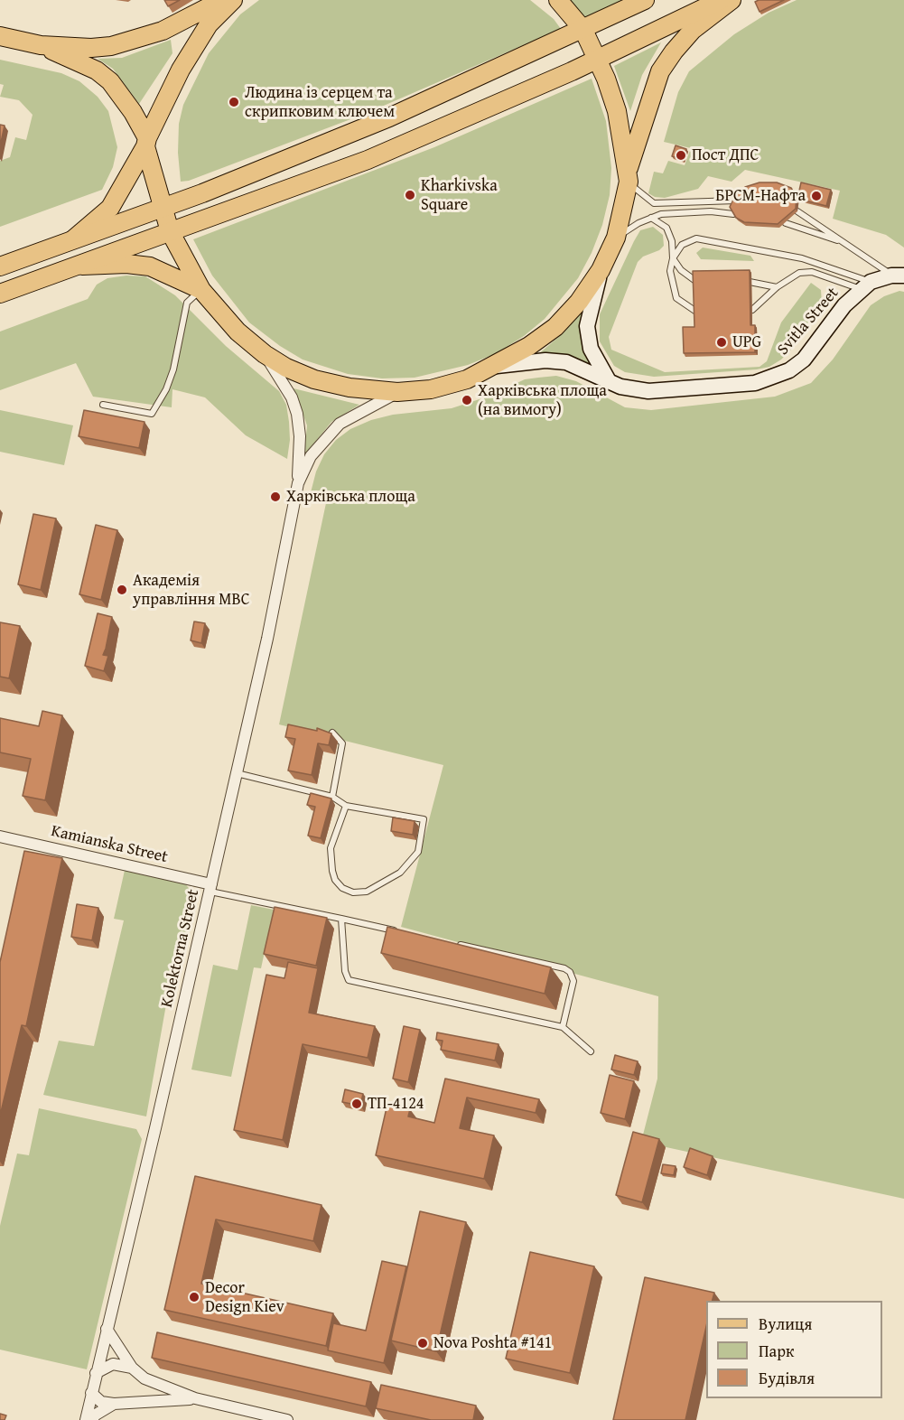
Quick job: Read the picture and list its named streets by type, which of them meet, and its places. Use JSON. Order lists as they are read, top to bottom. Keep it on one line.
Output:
{"streets":{"main road":["Svitla Street"],"street":["Kamianska Street","Kolektorna Street"]},"crossings":[["Kamianska Street","Kolektorna Street"]],"places":["Людина із серцем та скрипковим ключем","Пост ДПС","Kharkivska Square","БРСМ-Нафта","UPG","Харківська площа (на вимогу)","Харківська площа","Академія управління МВС","ТП-4124","Decor Design Kiev","Nova Poshta #141"],"legend":["Вулиця","Парк","Будівля"]}
